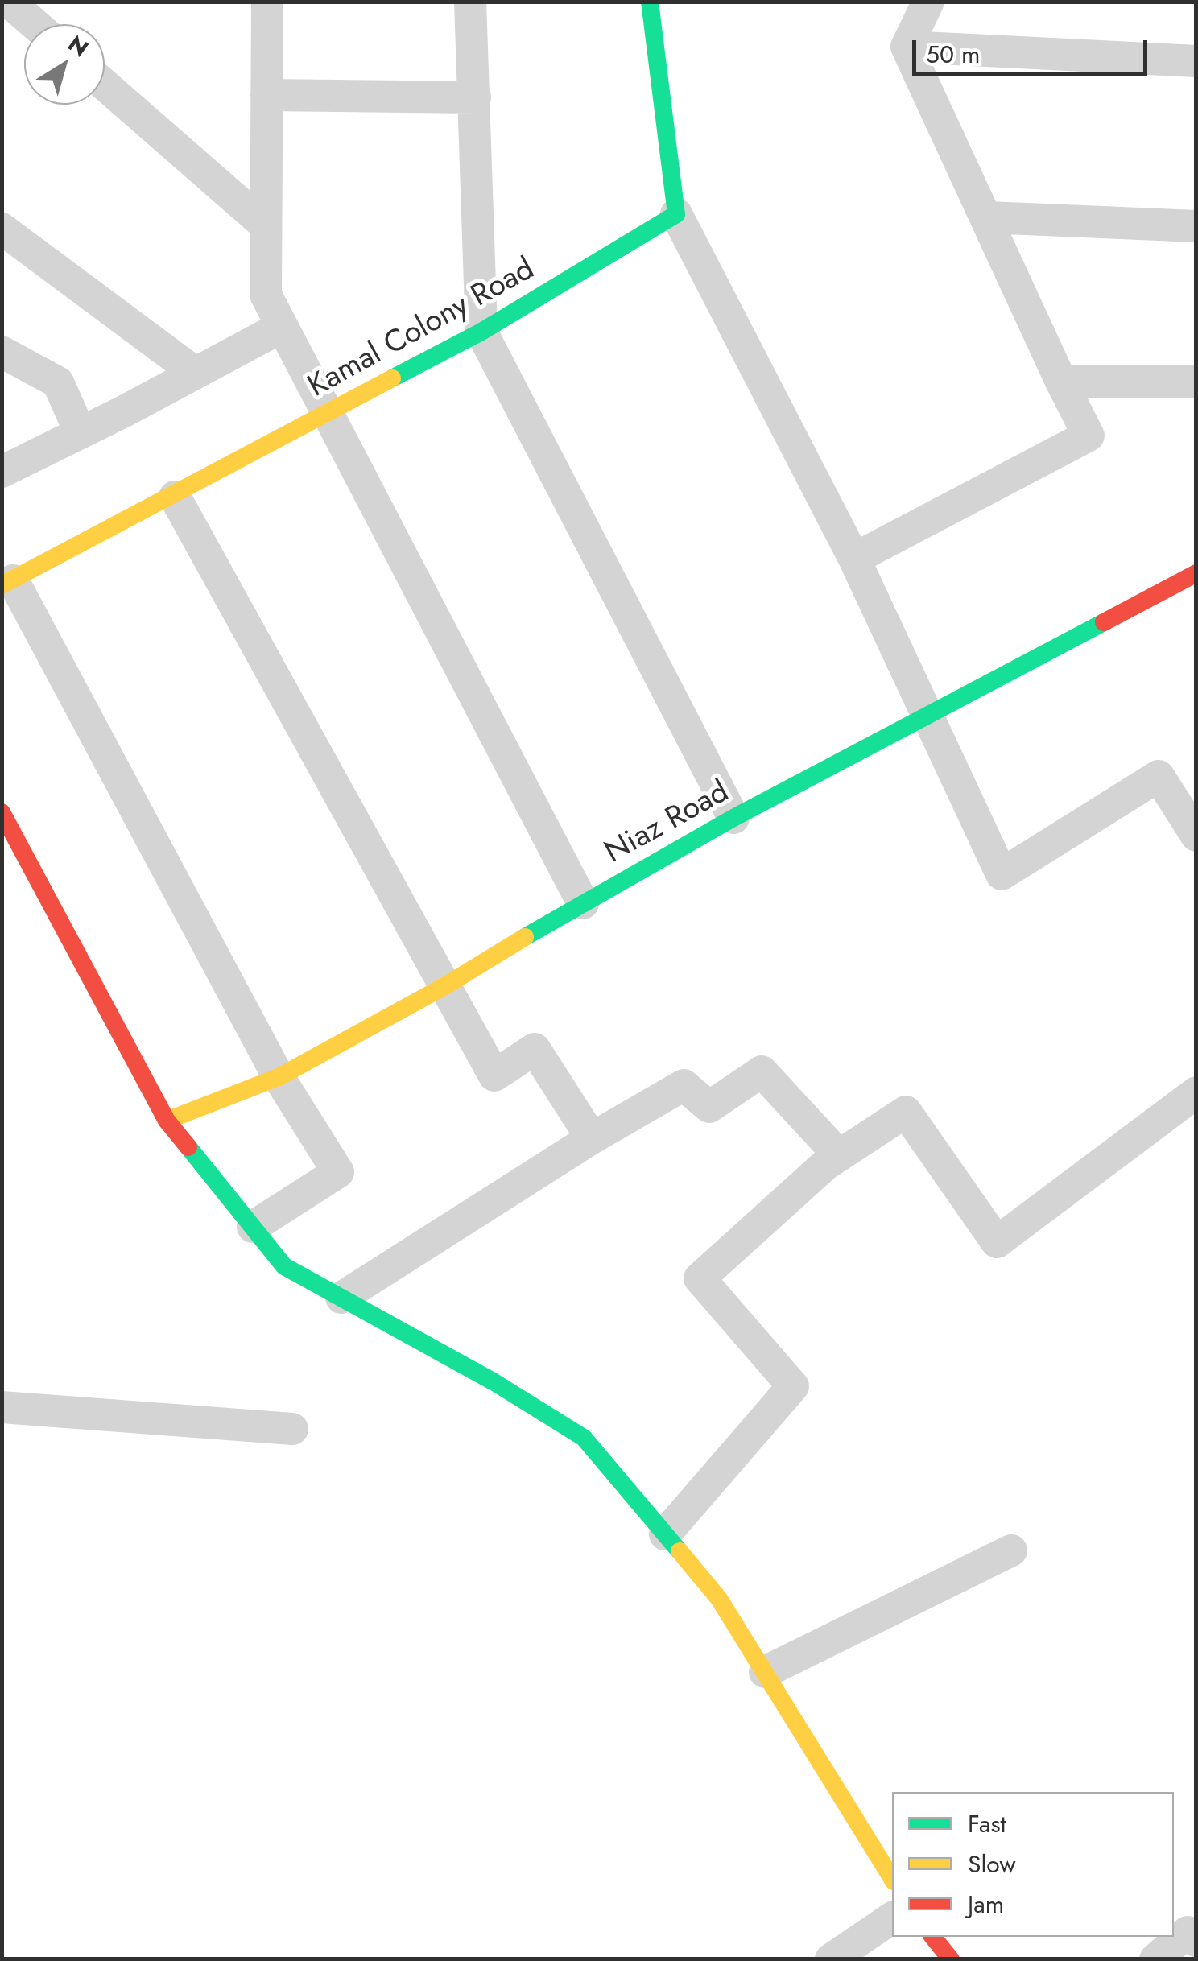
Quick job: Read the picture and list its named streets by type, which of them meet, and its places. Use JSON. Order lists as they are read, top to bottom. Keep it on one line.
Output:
{"streets":{"street":["Kamal Colony Road","Niaz Road"]},"legend":["Fast","Slow","Jam"],"scale_bar":"50 m","north":"top right"}
